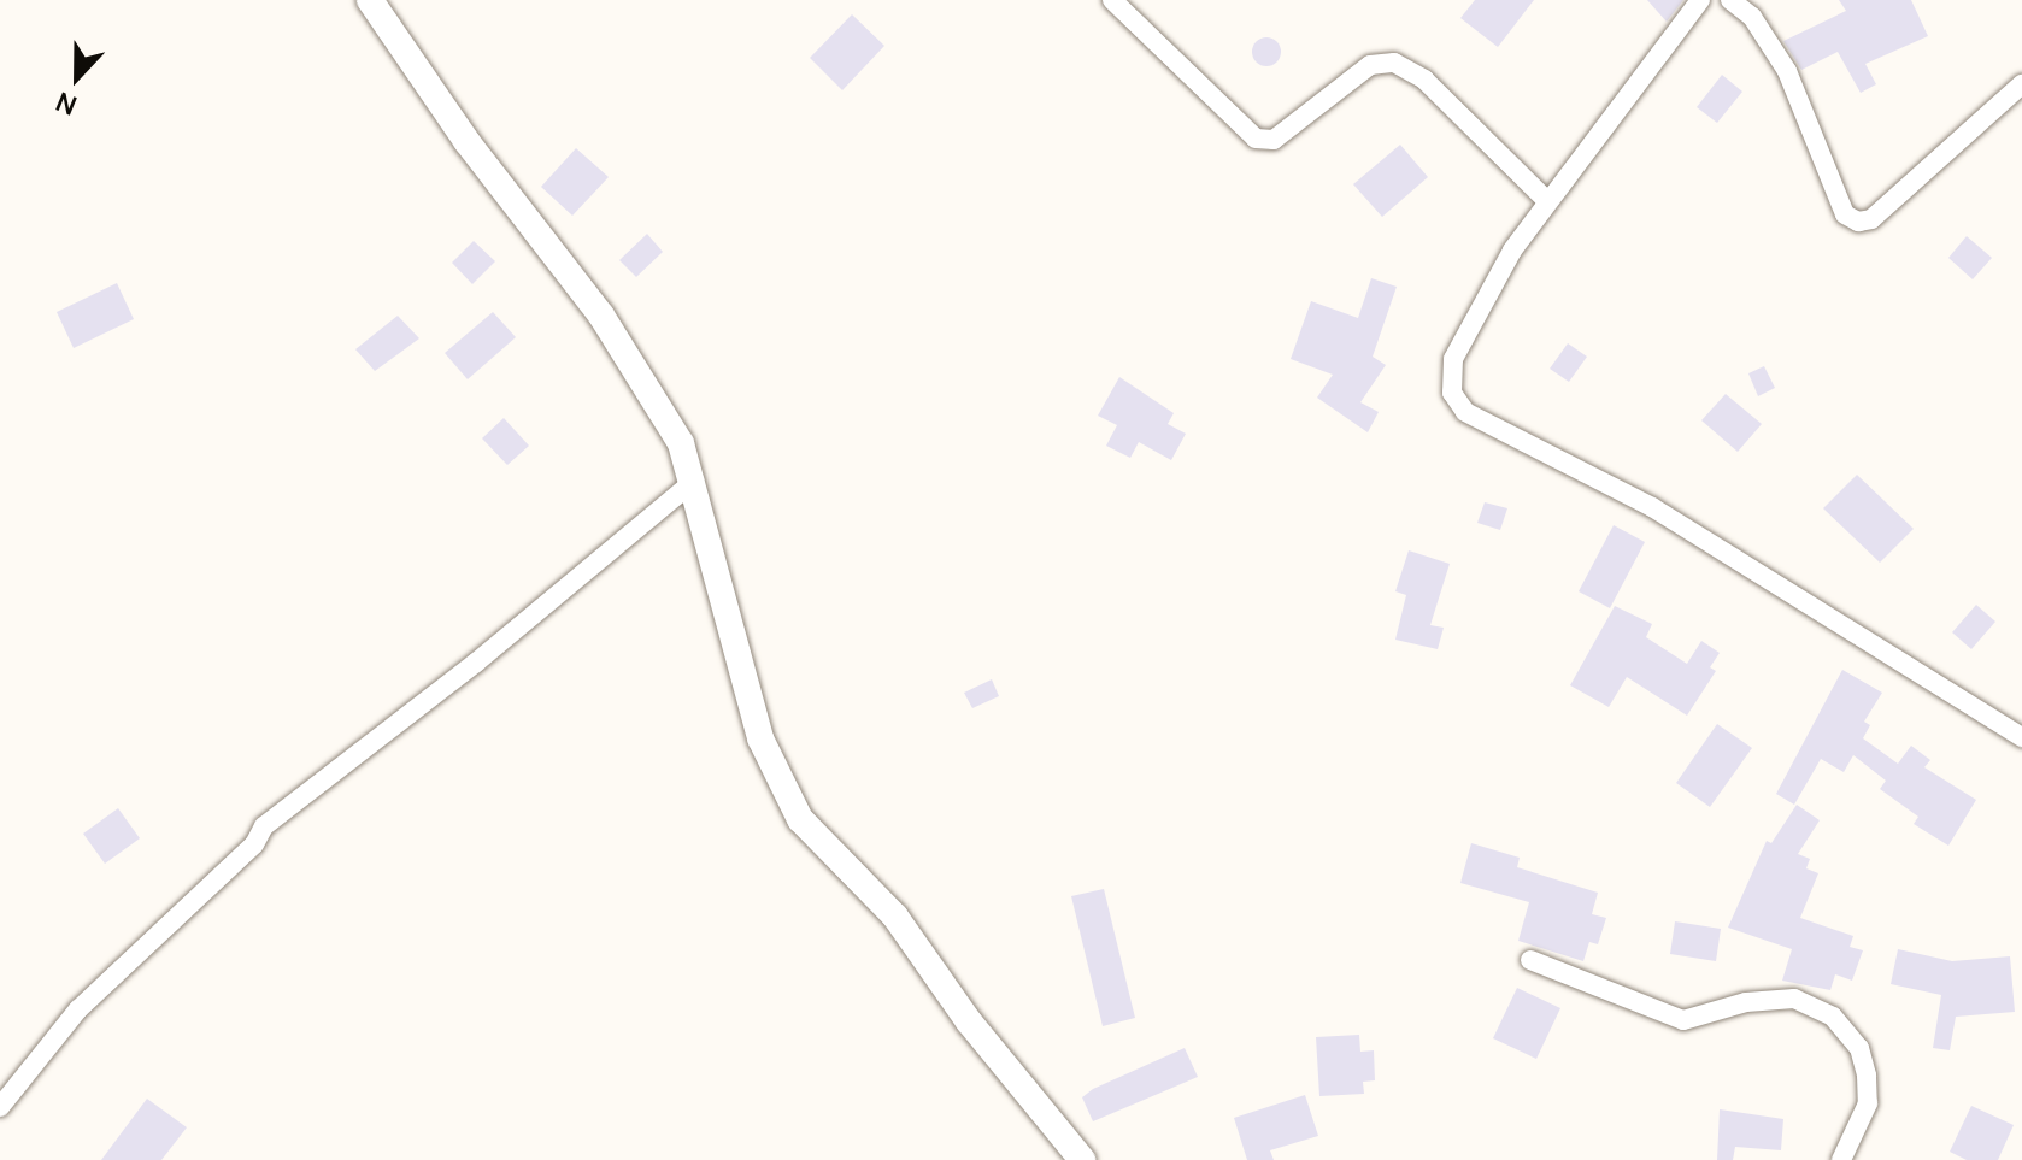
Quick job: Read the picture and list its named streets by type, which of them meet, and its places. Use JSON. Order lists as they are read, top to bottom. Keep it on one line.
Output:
{"north":"bottom"}
